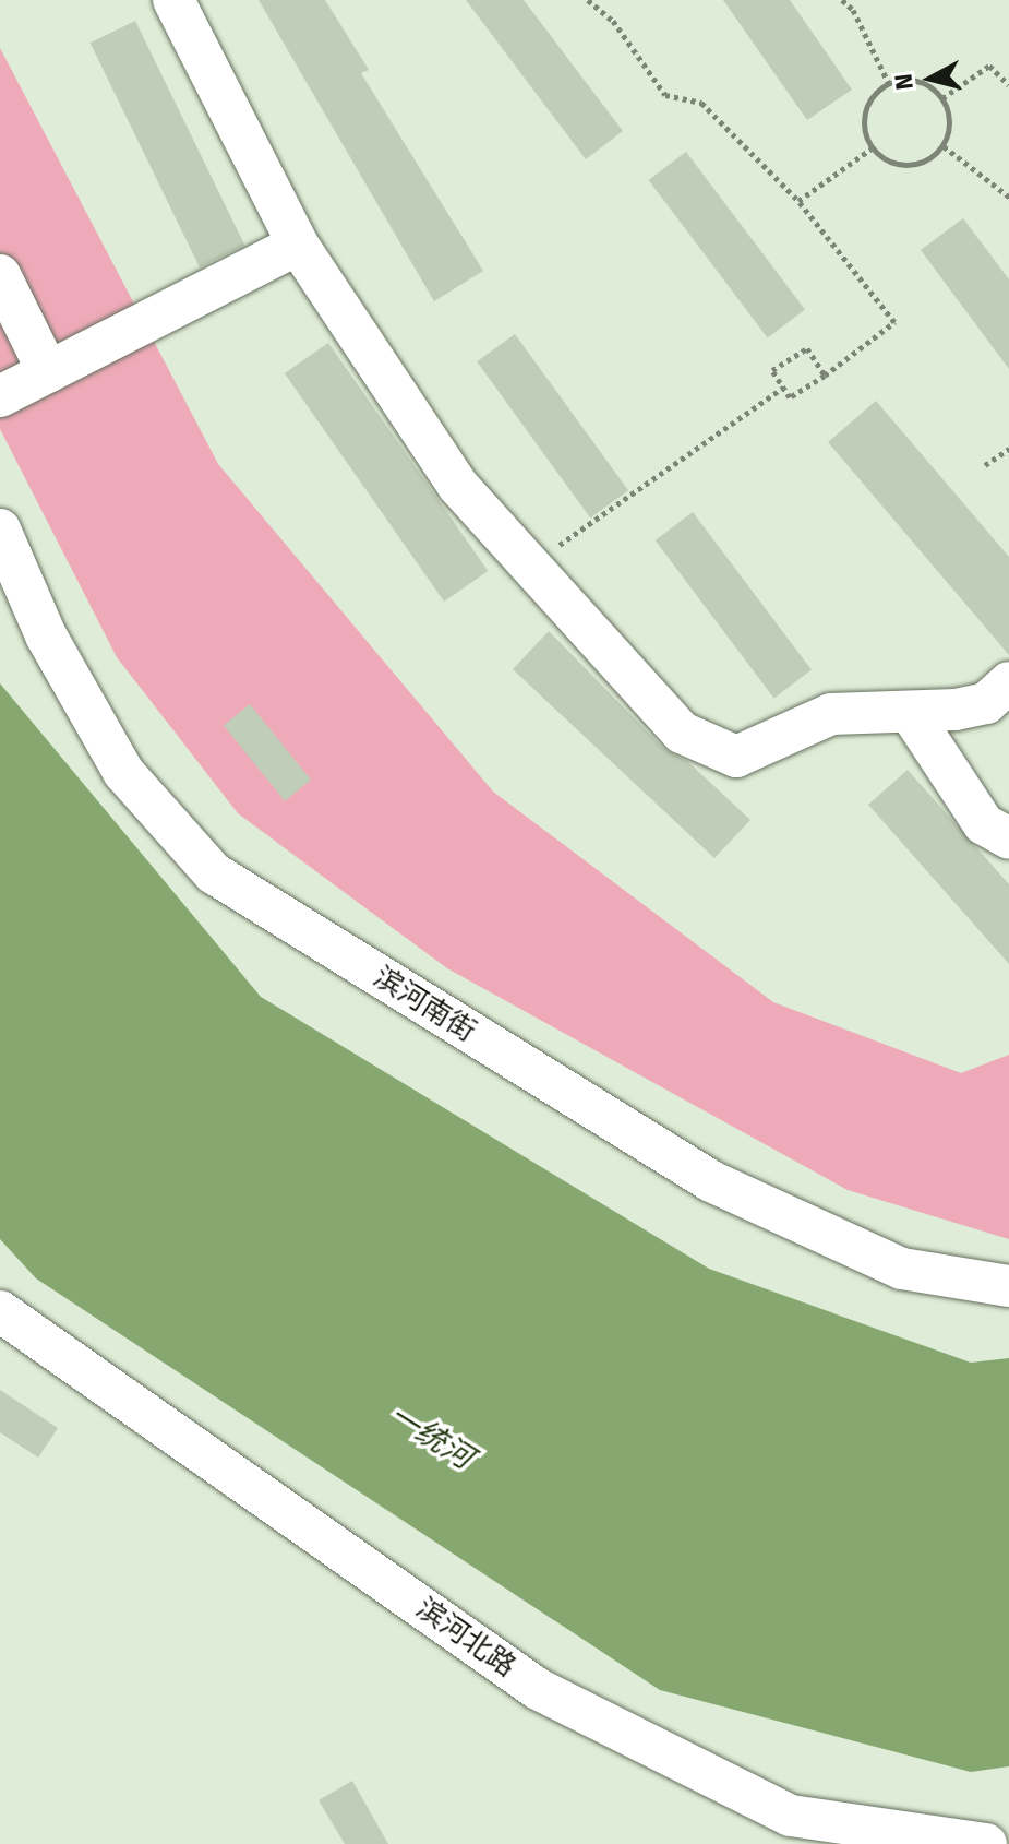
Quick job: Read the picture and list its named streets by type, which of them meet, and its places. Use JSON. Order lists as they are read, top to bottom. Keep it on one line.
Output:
{"streets":{"street":["滨河南街","滨河北路"]},"water":["一统河"],"north":"left"}
